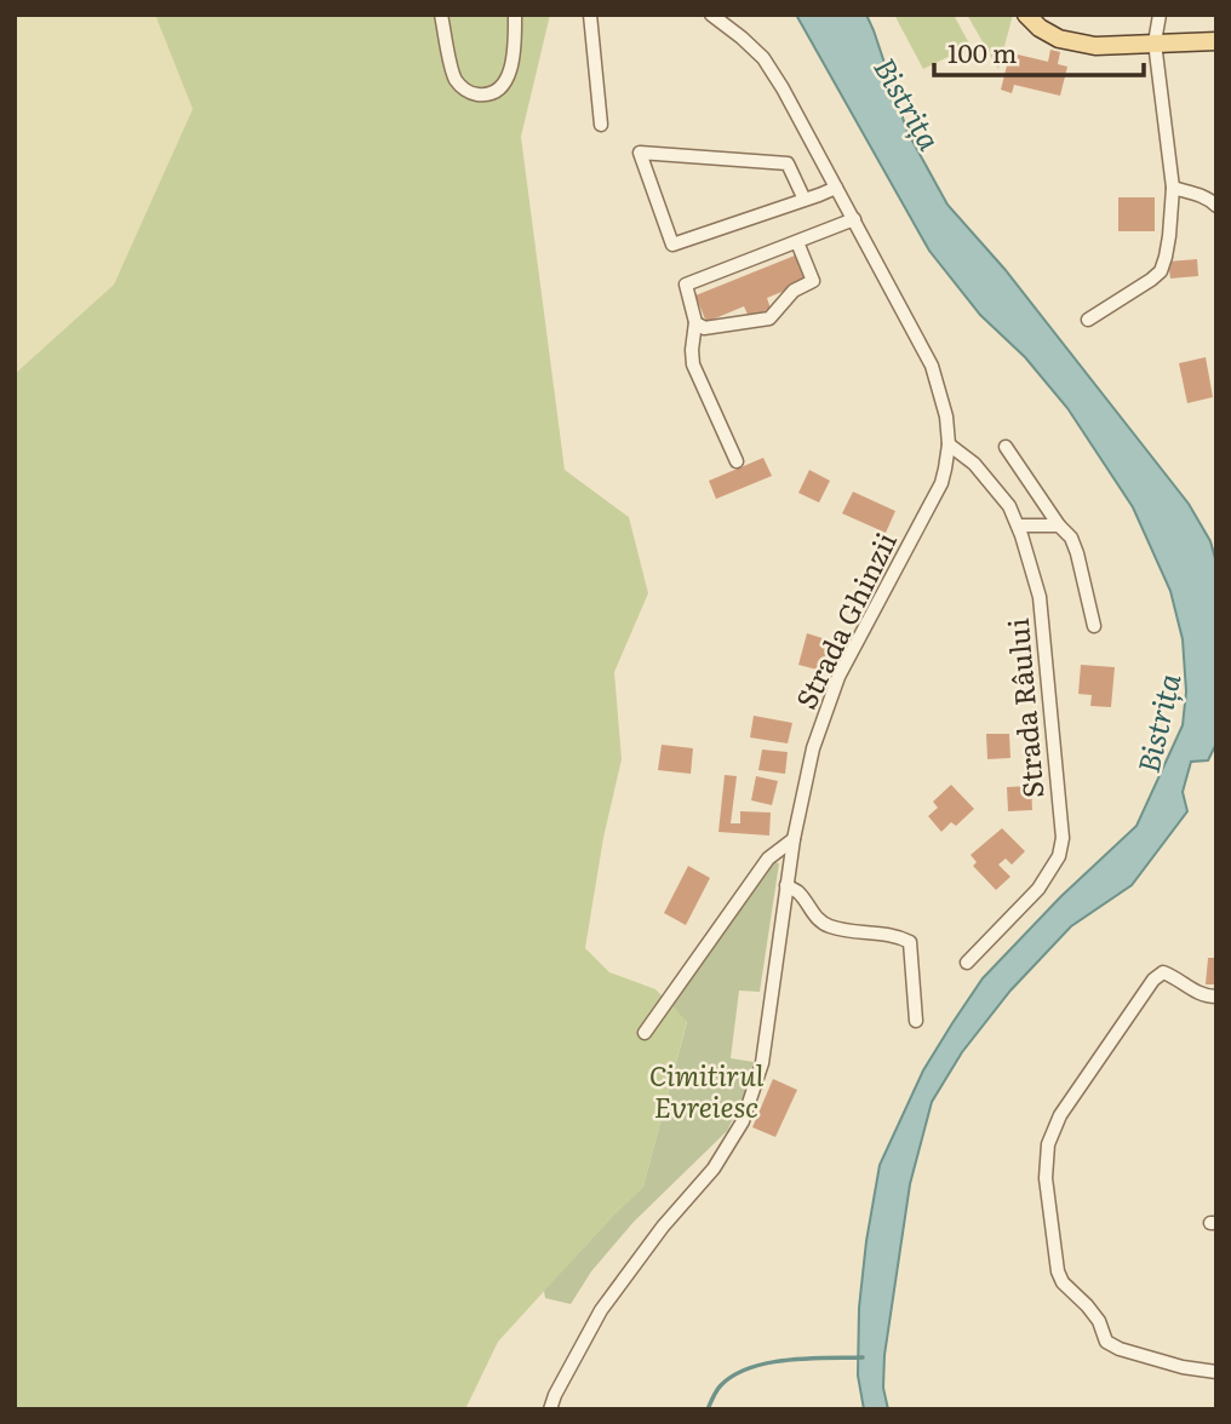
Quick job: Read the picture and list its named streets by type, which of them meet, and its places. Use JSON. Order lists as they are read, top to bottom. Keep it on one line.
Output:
{"streets":{"street":["Strada Ghinzii","Strada Râului"]},"crossings":[["Strada Ghinzii","Strada Râului"]],"water":["Bistrița"],"parks":["Cimitirul Evreiesc"],"scale_bar":"100 m"}
